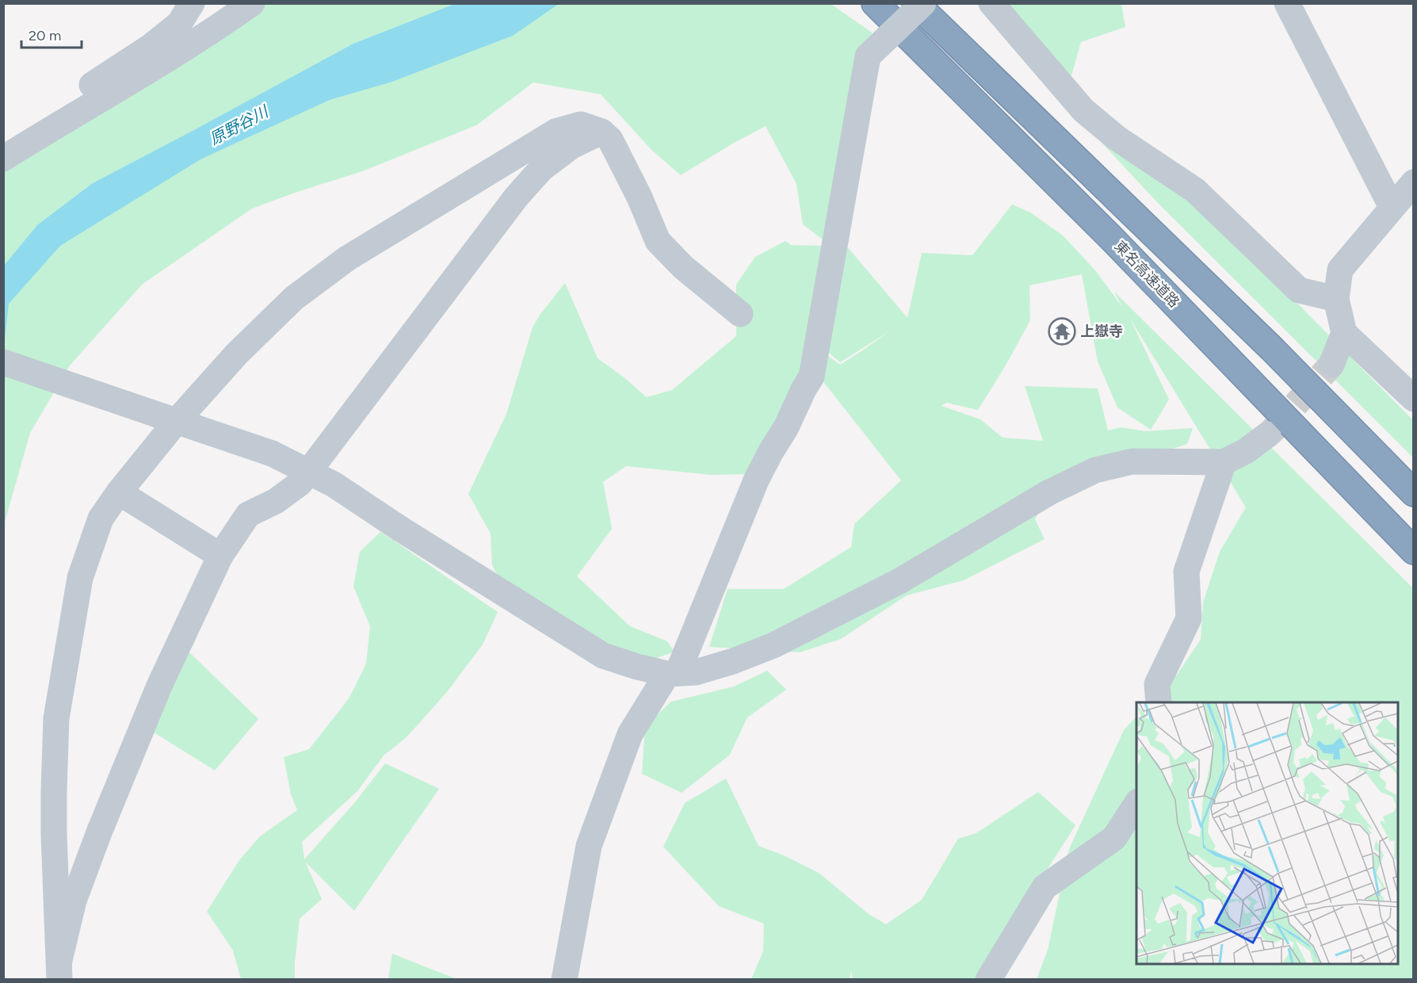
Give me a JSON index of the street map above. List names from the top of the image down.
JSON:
{
  "streets": {
    "highway": ["東名高速道路"]
  },
  "water": ["原野谷川"],
  "places": {
    "temple": ["上嶽寺"]
  },
  "scale_bar": "20 m"
}
